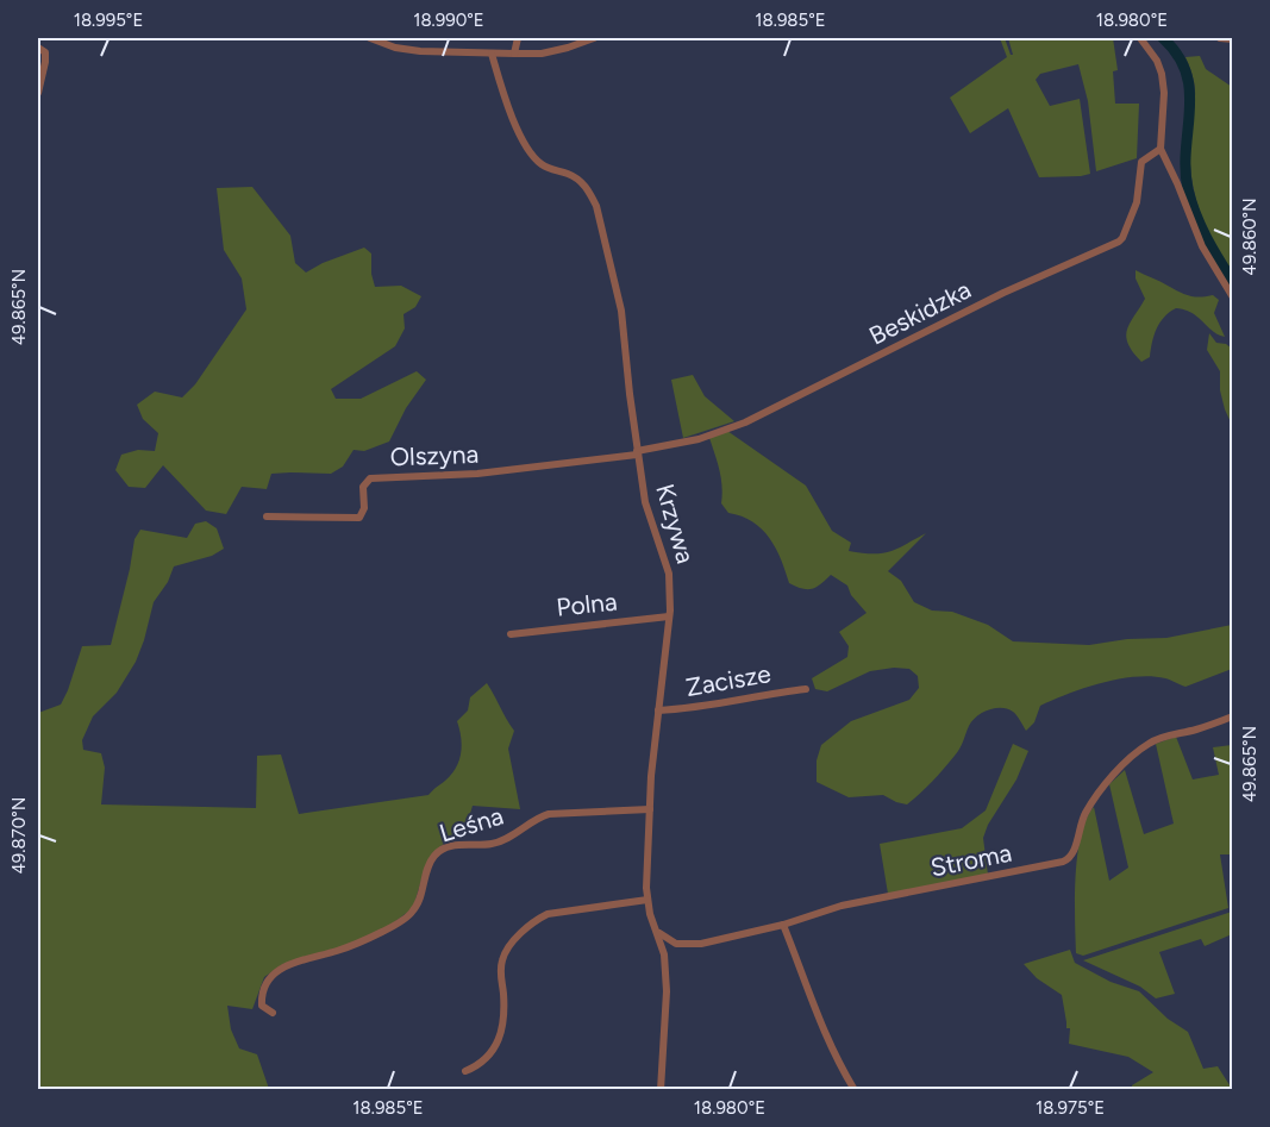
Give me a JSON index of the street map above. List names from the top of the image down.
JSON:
{
  "streets": {
    "street": [
      "Beskidzka",
      "Olszyna",
      "Krzywa",
      "Polna",
      "Zacisze",
      "Leśna",
      "Stroma"
    ]
  },
  "crossings": [
    ["Beskidzka", "Olszyna"],
    ["Beskidzka", "Krzywa"],
    ["Olszyna", "Krzywa"],
    ["Krzywa", "Polna"],
    ["Krzywa", "Zacisze"],
    ["Krzywa", "Leśna"],
    ["Krzywa", "Stroma"]
  ],
  "coordinates": [
    "18.995°E",
    "18.990°E",
    "18.985°E",
    "18.980°E",
    "49.860°N",
    "49.865°N",
    "49.870°N",
    "18.975°E"
  ]
}
